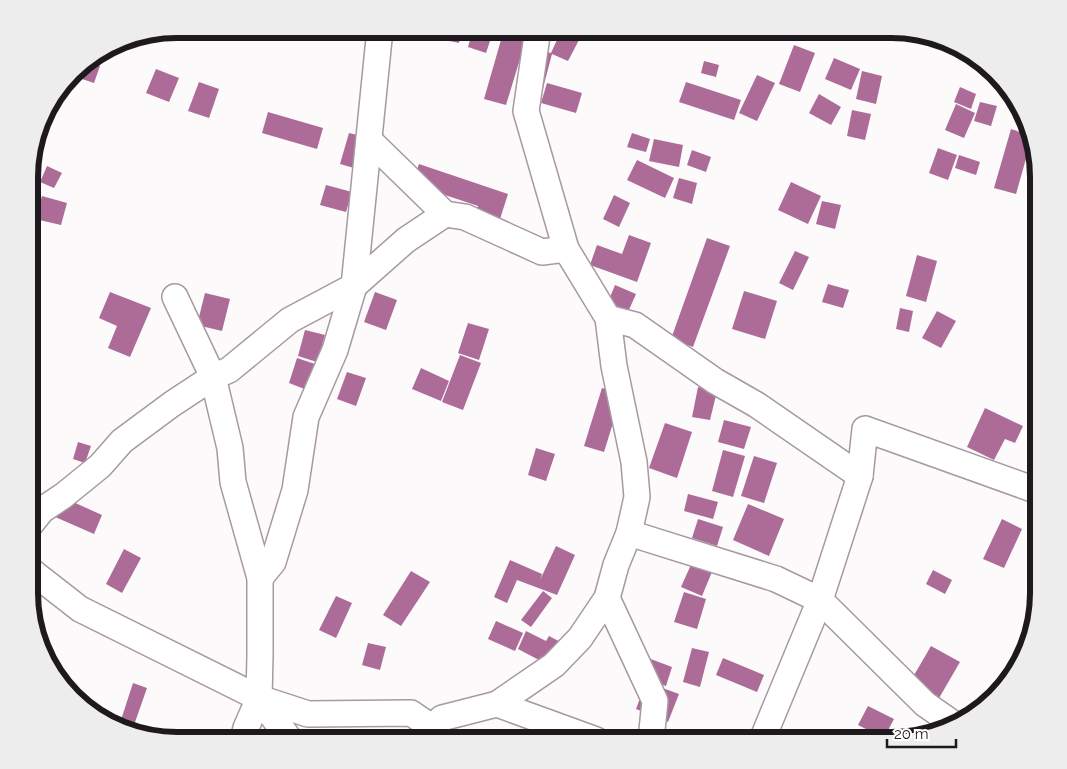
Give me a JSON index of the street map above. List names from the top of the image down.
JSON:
{
  "scale_bar": "20 m"
}
